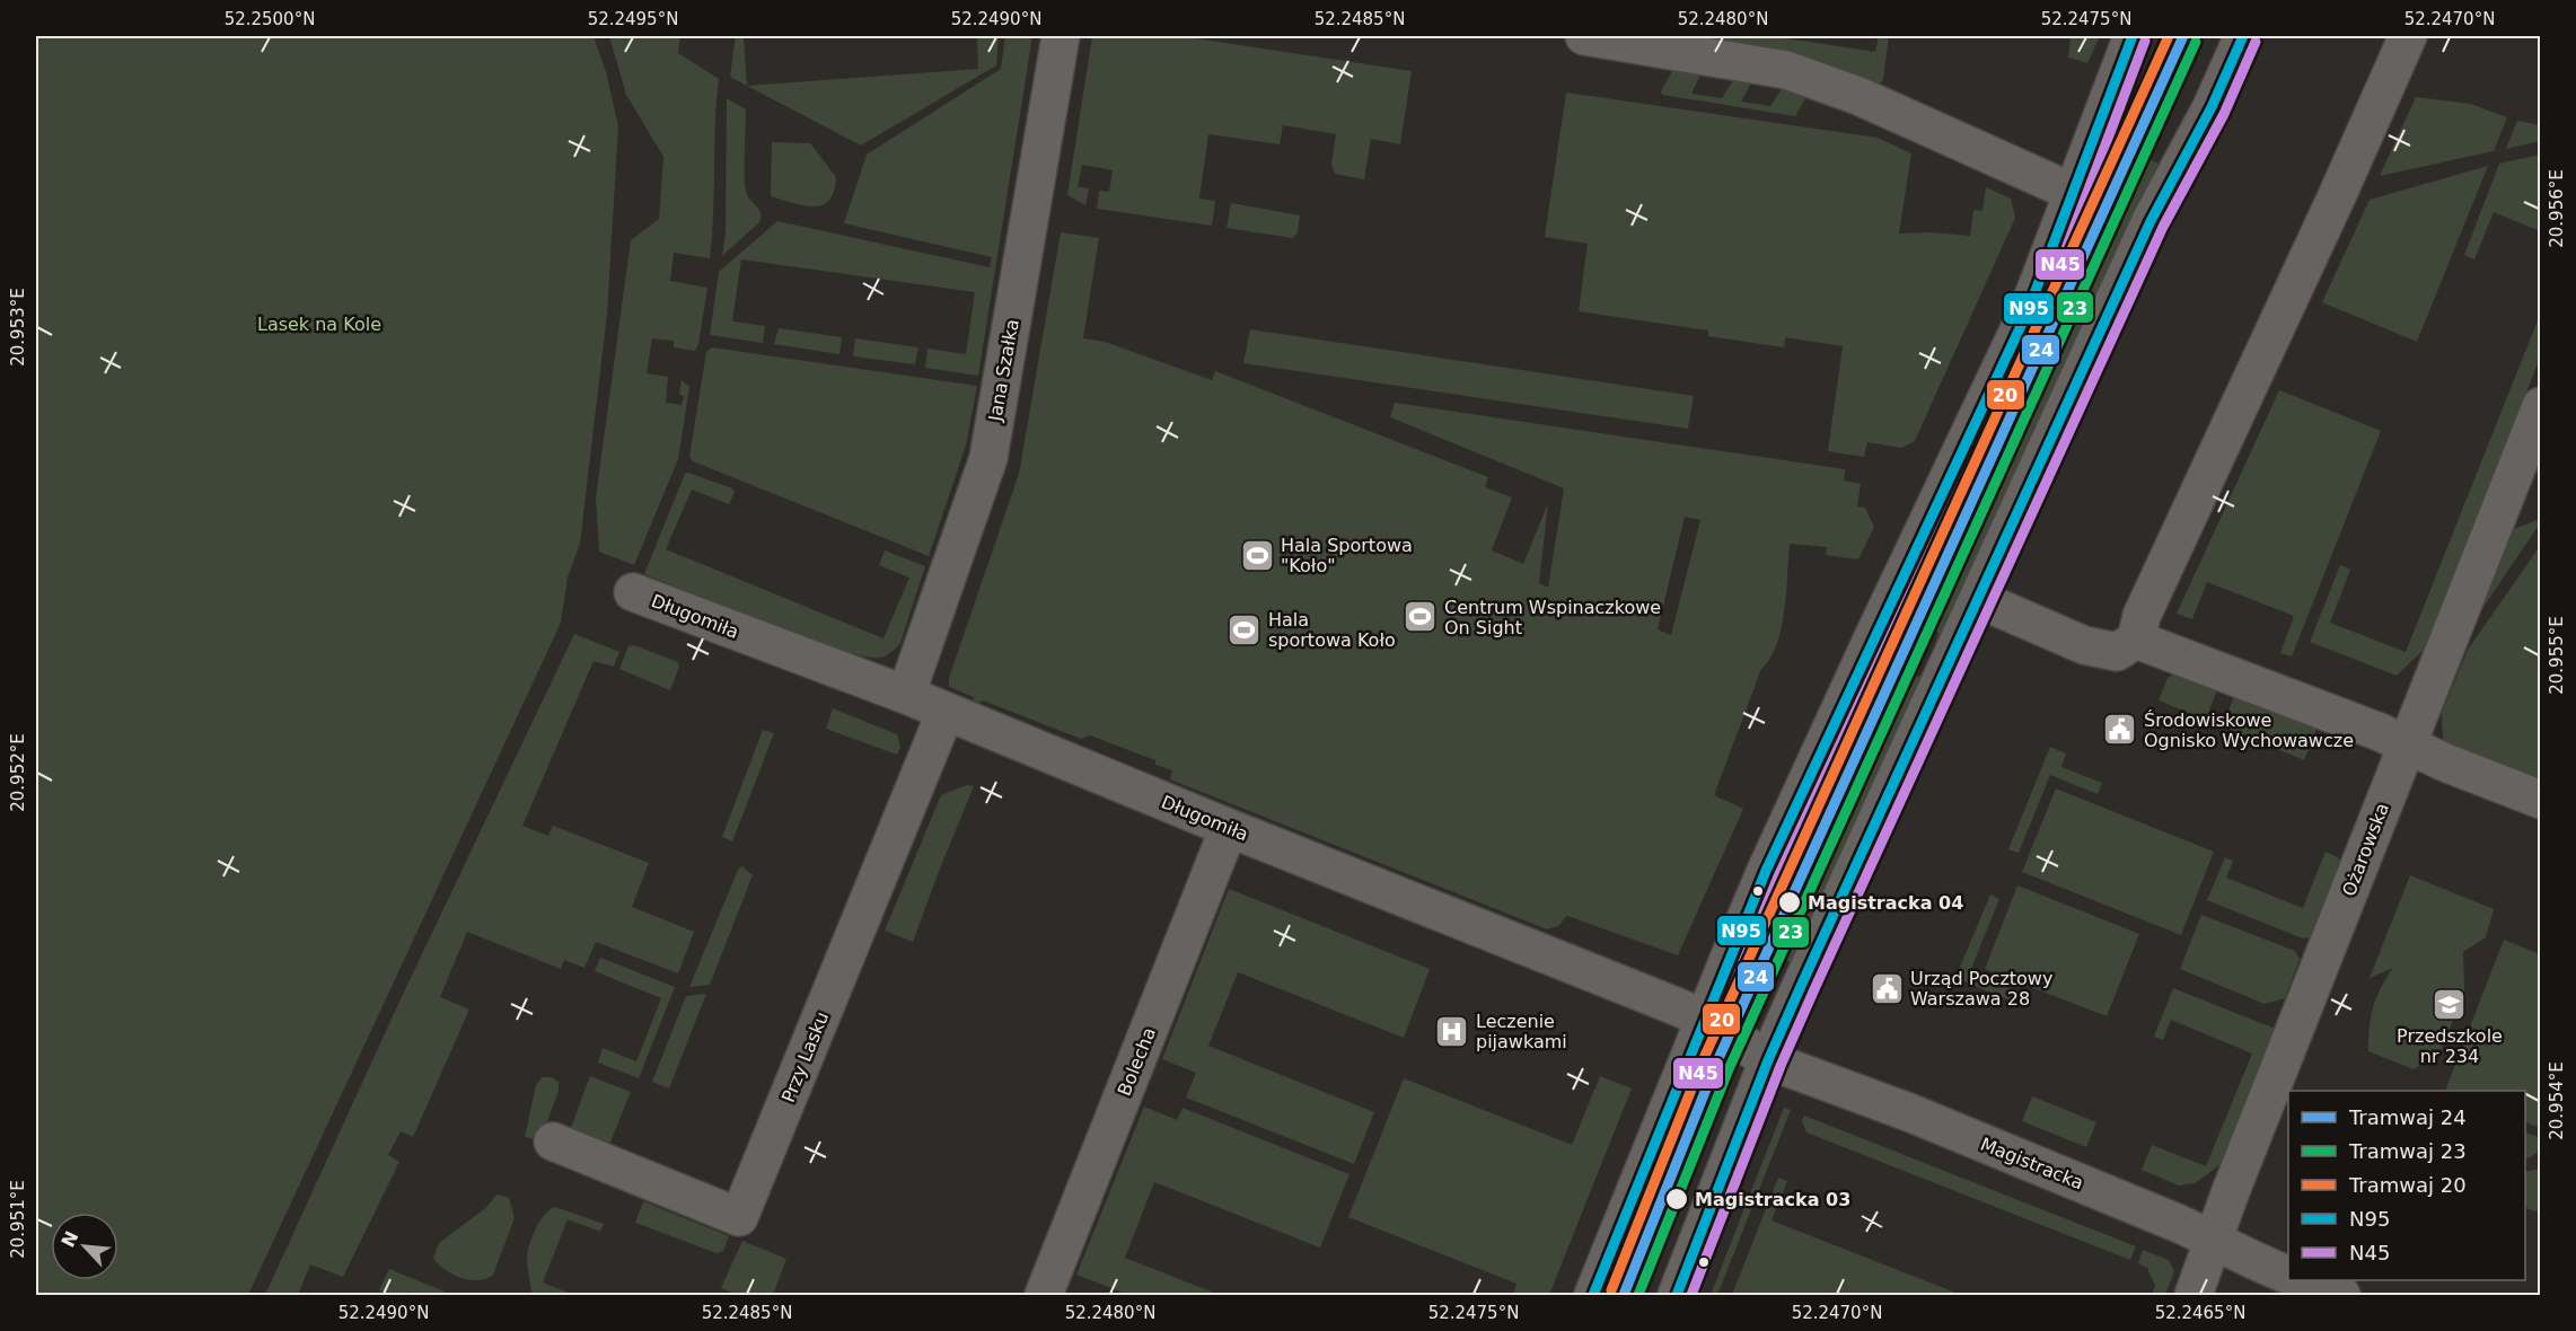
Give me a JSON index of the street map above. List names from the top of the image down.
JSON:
{
  "streets": {
    "street": [
      "Jana Szałka",
      "Długomiła",
      "Ożarowska",
      "Przy Lasku",
      "Bolecha",
      "Magistracka"
    ]
  },
  "crossings": [
    ["Jana Szałka", "Długomiła"],
    ["Długomiła", "Przy Lasku"],
    ["Długomiła", "Bolecha"],
    ["Długomiła", "Magistracka"],
    ["Ożarowska", "Magistracka"]
  ],
  "parks": ["Lasek na Kole"],
  "places": {
    "sports": ["Hala Sportowa \"Koło\"", "Centrum Wspinaczkowe On Sight", "Hala sportowa Koło"],
    "public building": ["Środowiskowe Ognisko Wychowawcze", "Urząd Pocztowy Warszawa 28"],
    "other": ["Magistracka 04", "Magistracka 03"],
    "school or university": ["Przedszkole nr 234"],
    "hospital": ["Leczenie pijawkami"]
  },
  "lines": [
    "tram line 24",
    "tram line 20",
    "transit line N95",
    "transit line N45",
    "tram line 23"
  ],
  "legend": [
    "Tramwaj 24",
    "Tramwaj 23",
    "Tramwaj 20",
    "N95",
    "N45"
  ],
  "north": "top left",
  "coordinates": [
    "52.2500°N",
    "52.2495°N",
    "52.2490°N",
    "52.2485°N",
    "52.2480°N",
    "52.2475°N",
    "52.2470°N",
    "20.956°E",
    "20.953°E",
    "20.955°E",
    "20.952°E",
    "20.954°E",
    "20.951°E",
    "52.2465°N"
  ]
}
